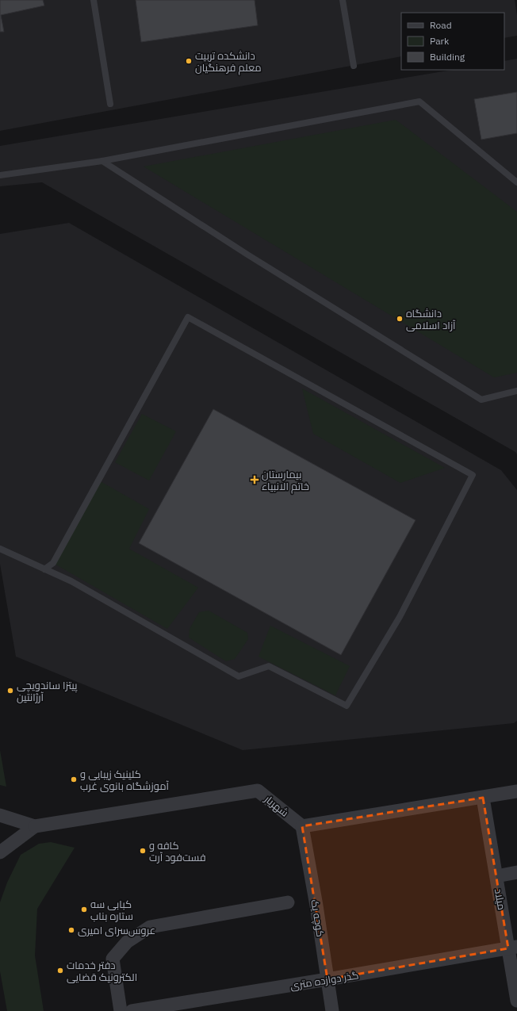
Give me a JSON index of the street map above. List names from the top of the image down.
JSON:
{
  "streets": {
    "street": [
      "شهریار",
      "میلاد",
      "کوچه یک",
      "گذر دوازده متری"
    ]
  },
  "crossings": [
    ["شهریار", "کوچه یک"],
    ["میلاد", "گذر دوازده متری"],
    ["کوچه یک", "گذر دوازده متری"]
  ],
  "places": {
    "other": [
      "دانشکده تربیت معلم فرهنگیان",
      "دانشگاه آزاد اسلامی",
      "پیتزا ساندویچی آرژانتین",
      "کلینیک زیبایی و آموزشگاه بانوی غرب",
      "کافه و فست‌فود آرت",
      "کبابی سه ستاره بناب",
      "عروس‌سرای امیری",
      "دفتر خدمات الکترونیک قضایی"
    ],
    "health": ["بیمارستان خاتم الانبیاء"]
  },
  "legend": ["Road", "Park", "Building"]
}
